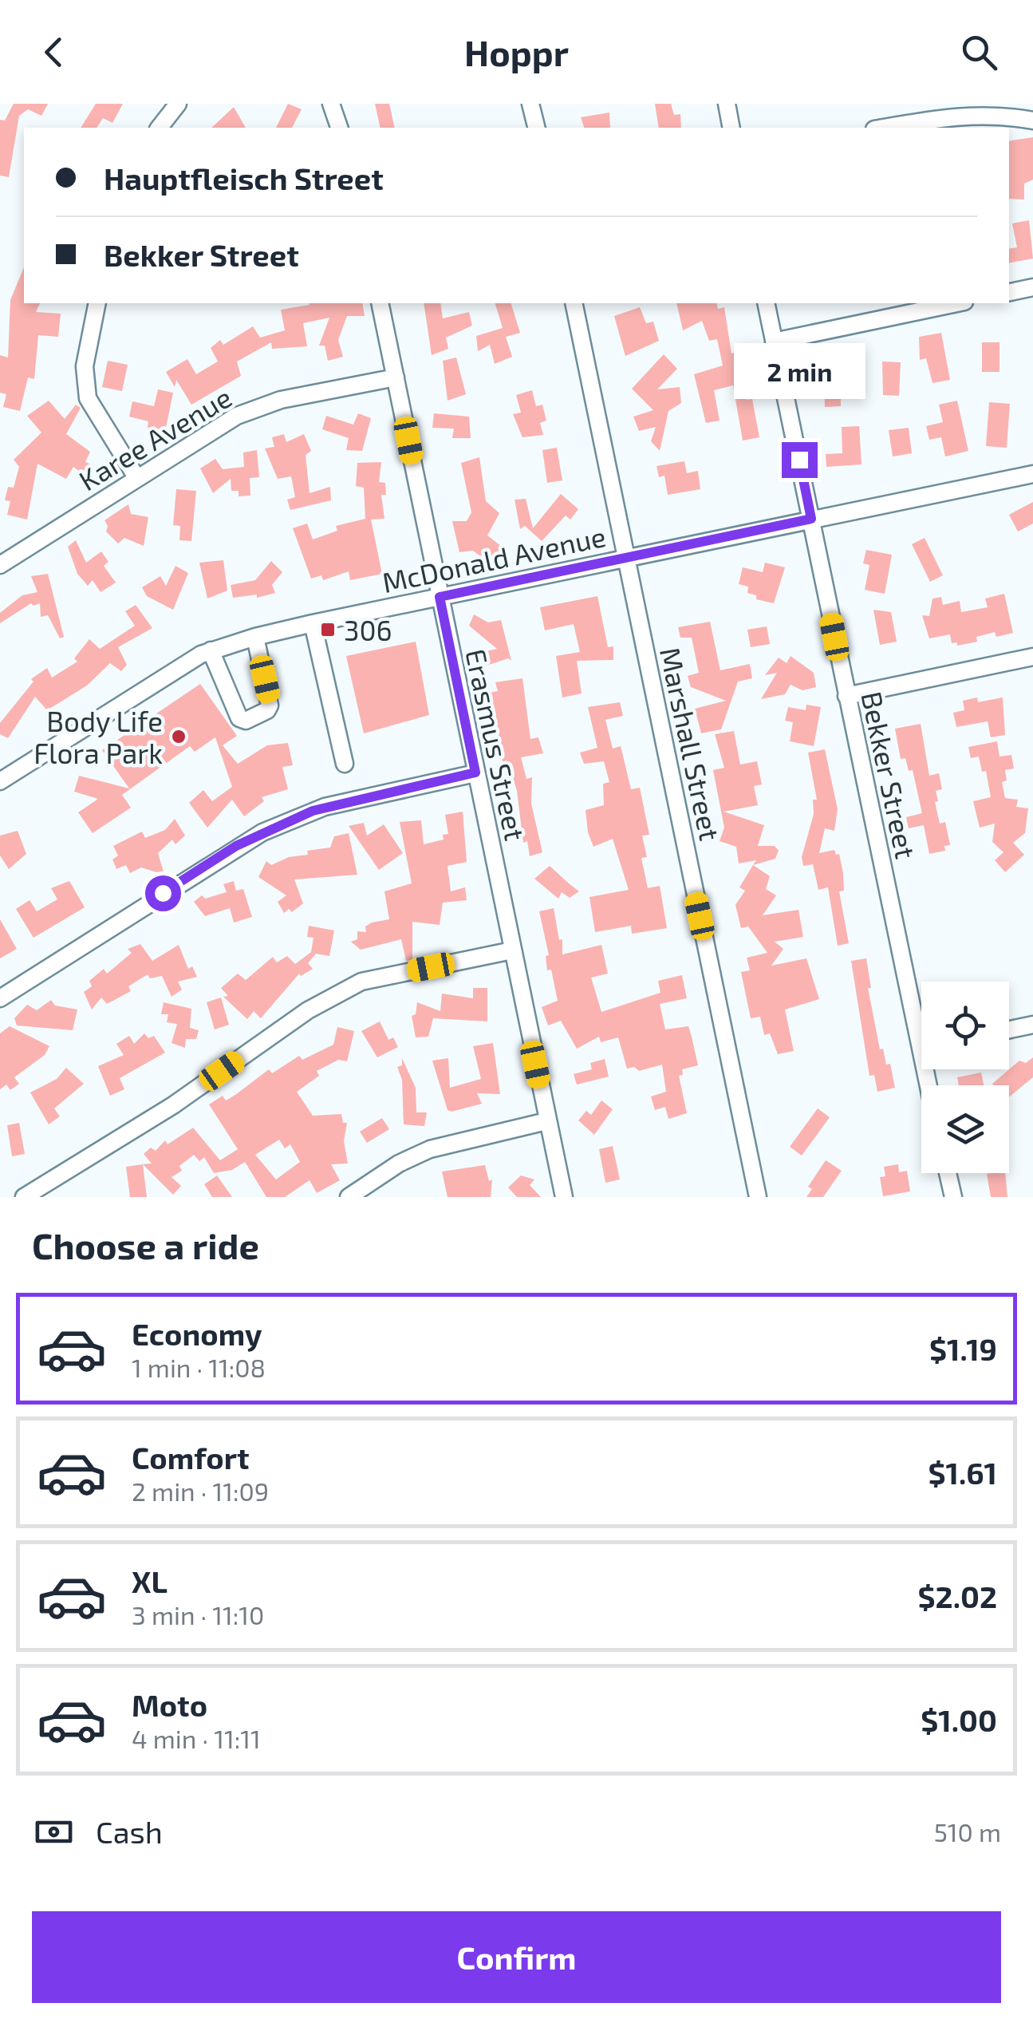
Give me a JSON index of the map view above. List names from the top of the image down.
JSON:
{
  "streets": {
    "street": [
      "Karee Avenue",
      "McDonald Avenue",
      "Marshall Street",
      "Erasmus Street",
      "Bekker Street"
    ]
  },
  "crossings": [
    ["Karee Avenue", "Erasmus Street"],
    ["McDonald Avenue", "Marshall Street"],
    ["McDonald Avenue", "Erasmus Street"],
    ["McDonald Avenue", "Bekker Street"]
  ],
  "places": {
    "transit": ["306"],
    "other": ["Body Life Flora Park"]
  },
  "page": {
    "header": "Hoppr",
    "banner": ["Hauptfleisch Street", "Bekker Street"],
    "bubble": "2 min",
    "heading": "Choose a ride",
    "list": [
      {
        "name": "Economy",
        "note": "1 min · 11:08",
        "value": "$1.19"
      },
      {
        "name": "Comfort",
        "note": "2 min · 11:09",
        "value": "$1.61"
      },
      {
        "name": "XL",
        "note": "3 min · 11:10",
        "value": "$2.02"
      },
      {
        "name": "Moto",
        "note": "4 min · 11:11",
        "value": "$1.00"
      }
    ],
    "pay": ["Cash", "510 m"],
    "buttons": "Confirm"
  }
}
